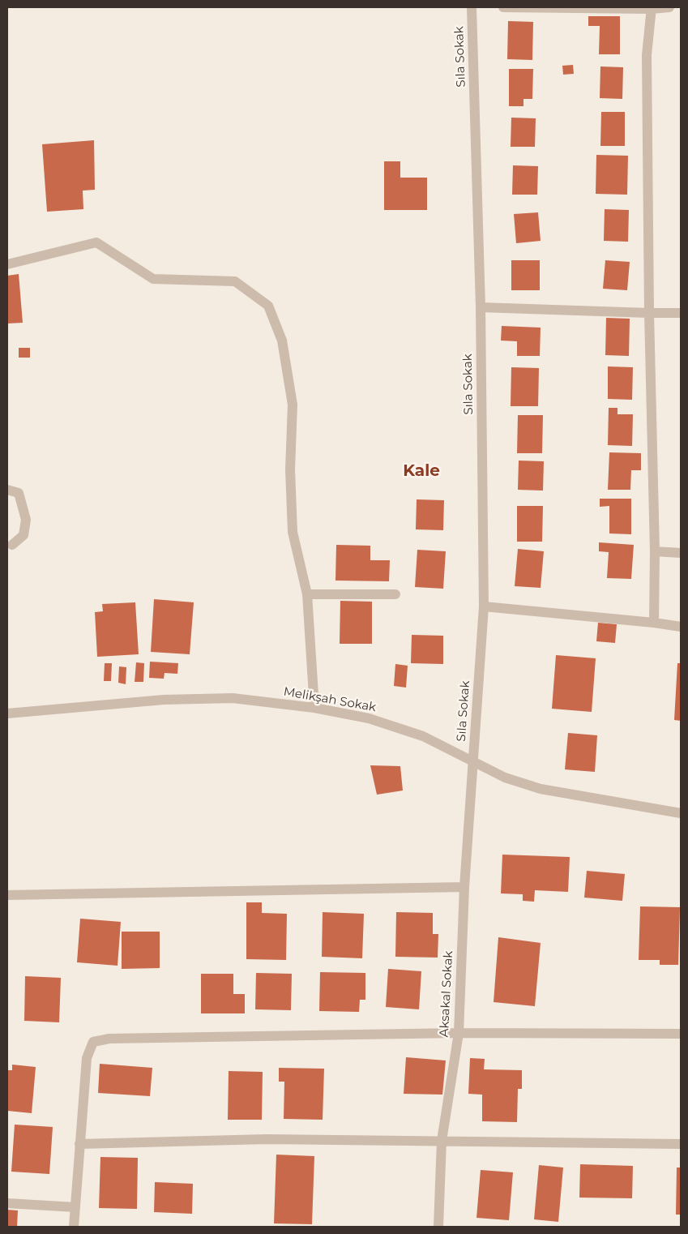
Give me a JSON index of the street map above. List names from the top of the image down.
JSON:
{
  "streets": {
    "street": ["Sıla Sokak", "Melikşah Sokak", "Aksakal Sokak"]
  },
  "crossings": [
    ["Sıla Sokak", "Melikşah Sokak"],
    ["Sıla Sokak", "Aksakal Sokak"],
    ["Melikşah Sokak", "Aksakal Sokak"]
  ],
  "districts": ["Kale"]
}
